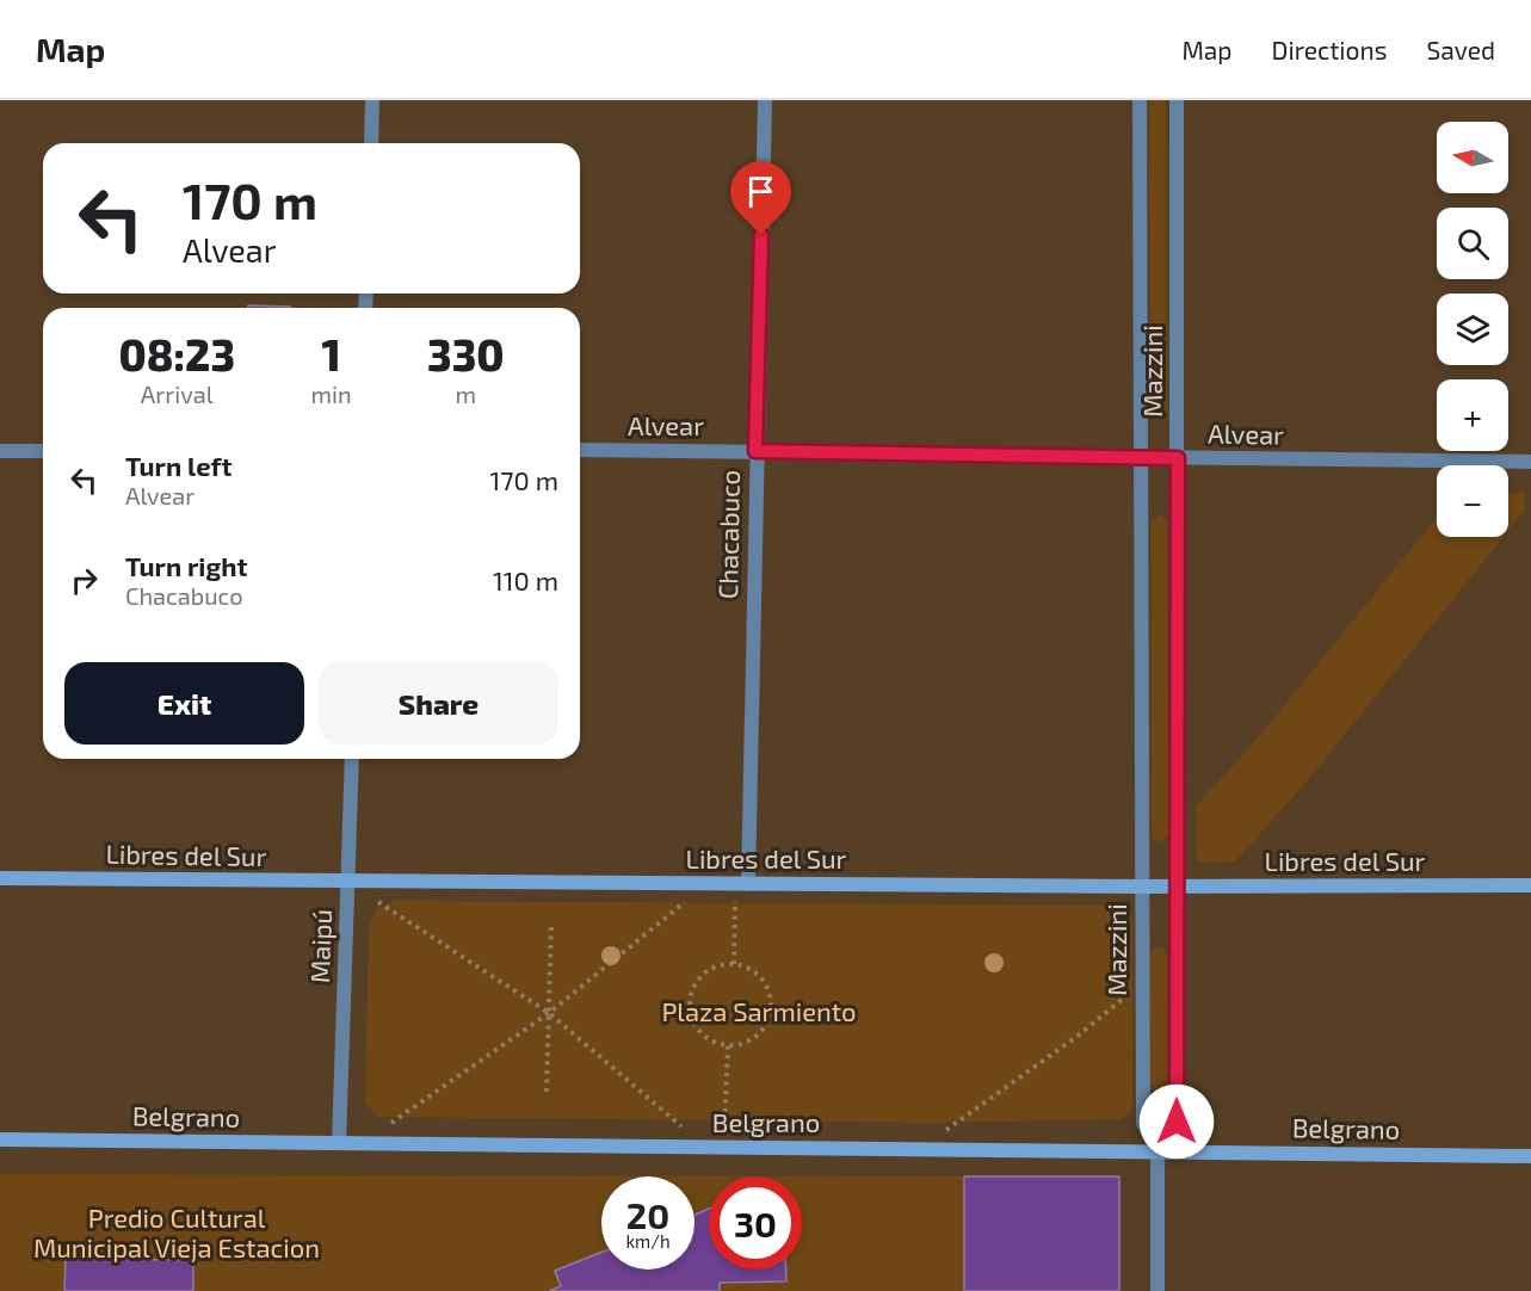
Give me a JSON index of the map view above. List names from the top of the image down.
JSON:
{
  "streets": {
    "main road": ["Libres del Sur", "Belgrano"],
    "street": [
      "Mazzini",
      "Alvear",
      "Chacabuco",
      "Maipú"
    ]
  },
  "crossings": [
    ["Mazzini", "Alvear"],
    ["Mazzini", "Libres del Sur"],
    ["Mazzini", "Belgrano"],
    ["Alvear", "Chacabuco"],
    ["Chacabuco", "Libres del Sur"],
    ["Libres del Sur", "Maipú"],
    ["Maipú", "Belgrano"]
  ],
  "parks": ["Plaza Sarmiento", "Predio Cultural Municipal Vieja Estacion"],
  "north": "left",
  "page": {
    "header": "Map",
    "nav": ["Map", "Directions", "Saved"],
    "map_buttons": ["+", "−"],
    "turn": ["170 m", "Alvear"],
    "eta": [
      "08:23",
      "Arrival",
      "1",
      "min",
      "330",
      "m"
    ],
    "list": [
      {
        "name": "Turn left",
        "note": "Alvear",
        "value": "170 m"
      },
      {
        "name": "Turn right",
        "note": "Chacabuco",
        "value": "110 m"
      }
    ],
    "buttons": ["Exit", "Share"],
    "speed": "20 km/h",
    "limit": "30"
  }
}
